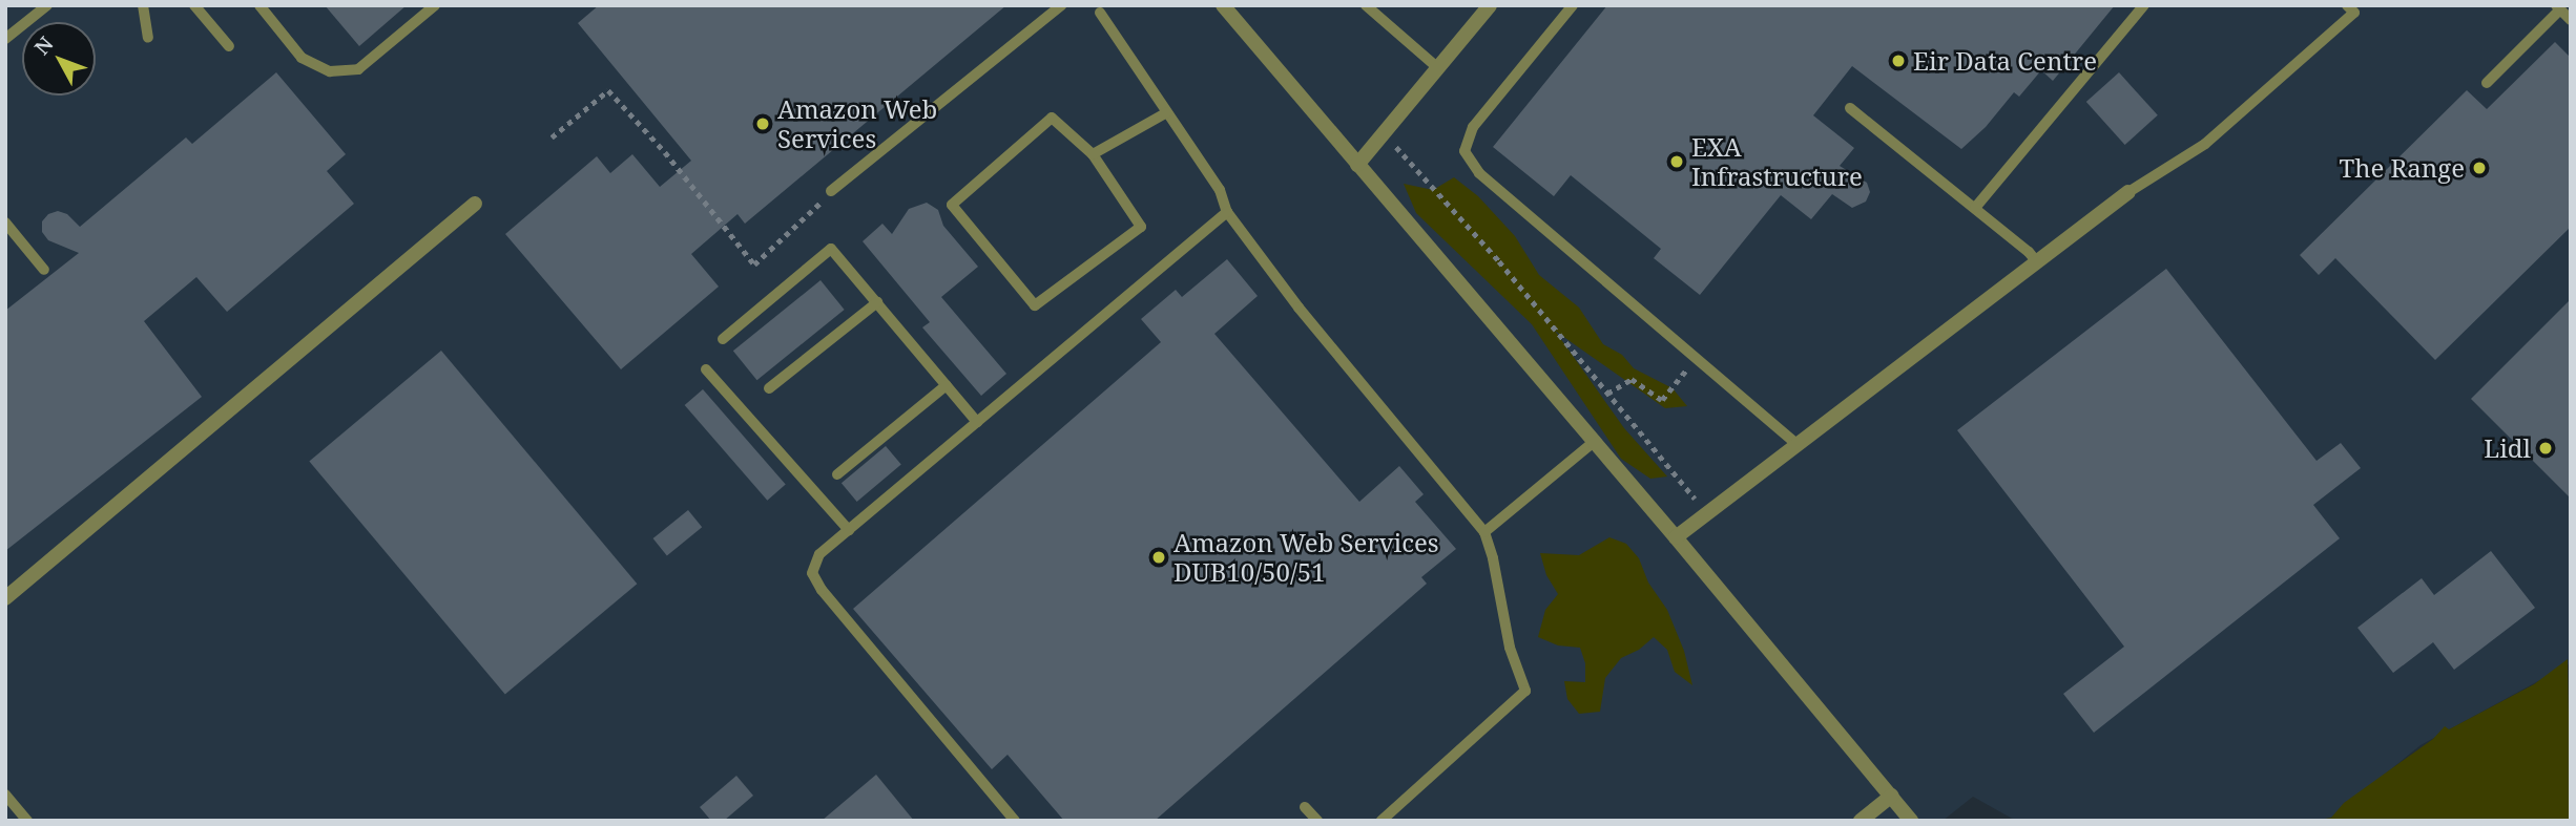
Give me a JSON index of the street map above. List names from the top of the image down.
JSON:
{
  "places": [
    "Eir Data Centre",
    "Amazon Web Services",
    "EXA Infrastructure",
    "The Range",
    "Lidl",
    "Amazon Web Services DUB10/50/51"
  ],
  "north": "top left"
}
